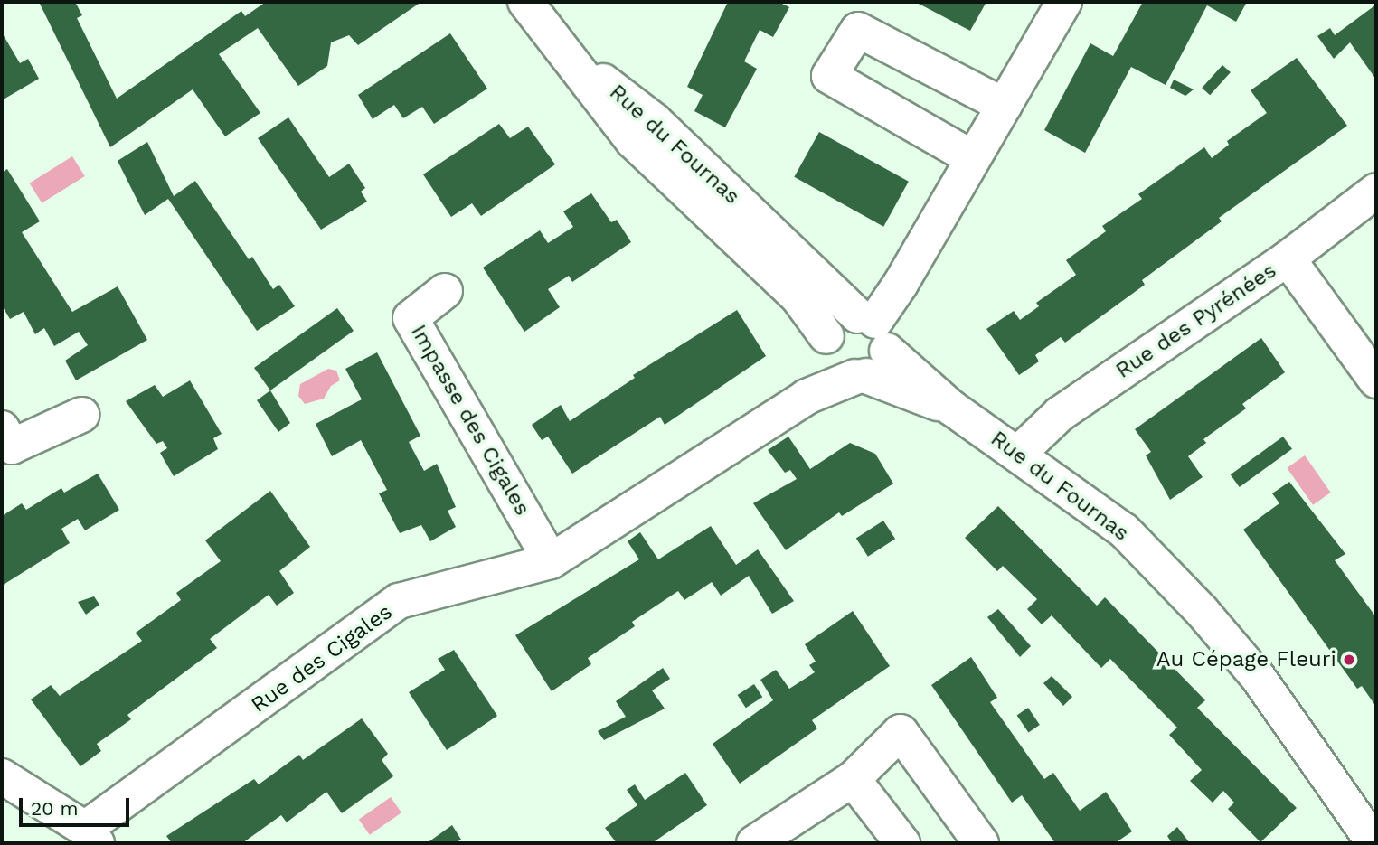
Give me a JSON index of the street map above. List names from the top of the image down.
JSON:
{
  "streets": {
    "street": [
      "Rue du Fournas",
      "Rue des Pyrénées",
      "Impasse des Cigales",
      "Rue des Cigales"
    ]
  },
  "crossings": [
    ["Rue du Fournas", "Rue des Pyrénées"],
    ["Rue du Fournas", "Rue des Cigales"],
    ["Impasse des Cigales", "Rue des Cigales"]
  ],
  "places": ["Au Cépage Fleuri"],
  "scale_bar": "20 m"
}
